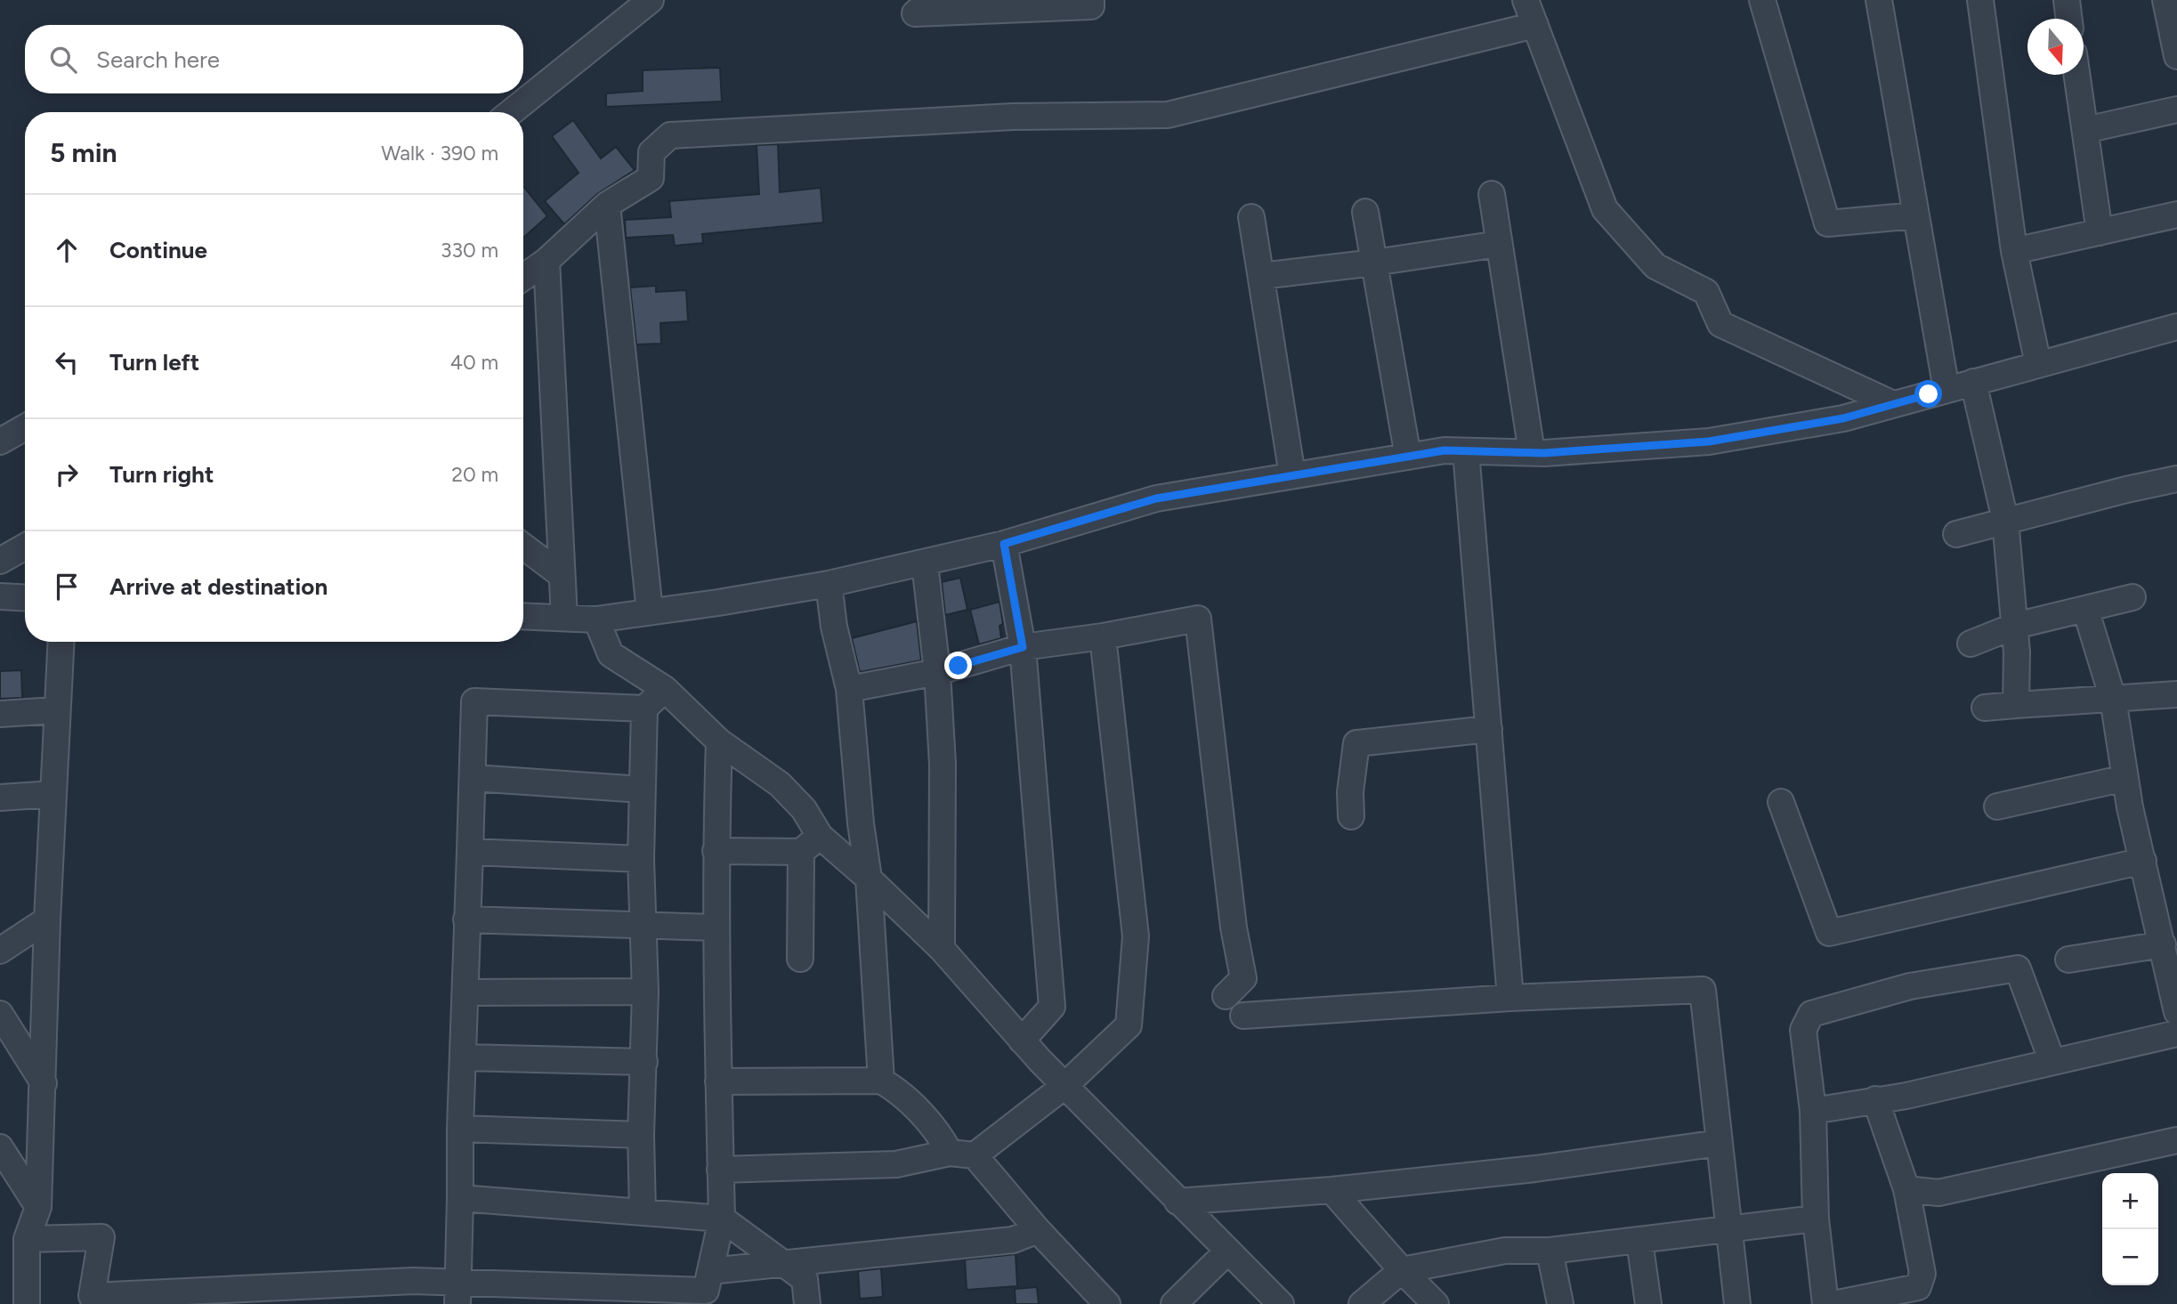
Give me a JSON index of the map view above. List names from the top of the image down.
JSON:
{
  "north": "bottom",
  "page": {
    "search": "Search here",
    "heading": ["5 min", "Walk · 390 m"],
    "list": [
      ["Continue", "330 m"],
      ["Turn left", "40 m"],
      ["Turn right", "20 m"],
      "Arrive at destination"
    ],
    "map_buttons": ["+", "−"]
  }
}
